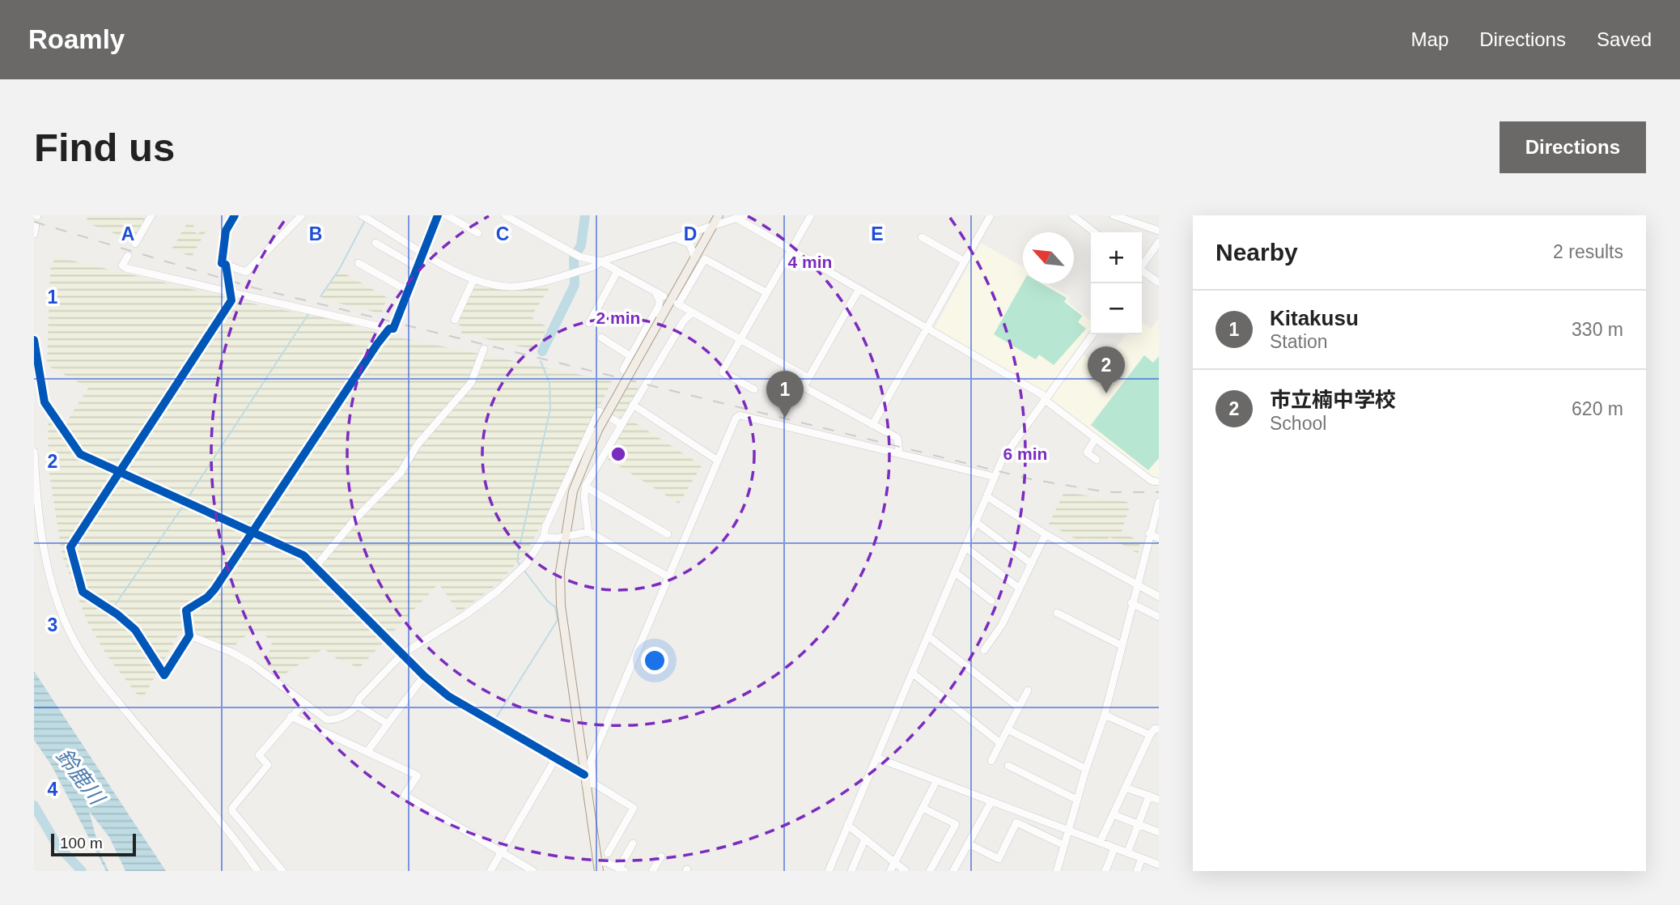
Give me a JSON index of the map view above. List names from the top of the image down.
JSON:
{
  "water": ["鈴鹿川"],
  "scale_bar": "100 m",
  "north": "top left",
  "page": {
    "header": "Roamly",
    "nav": ["Map", "Directions", "Saved"],
    "buttons": "Directions",
    "title": "Find us",
    "heading": ["Nearby", "2 results"],
    "map_buttons": ["+", "−"],
    "list": [
      {
        "mark": "1",
        "name": "Kitakusu",
        "note": "Station",
        "value": "330 m"
      },
      {
        "mark": "2",
        "name": "市立楠中学校",
        "note": "School",
        "value": "620 m"
      }
    ],
    "pins": ["2", "1"],
    "scale": "100 m"
  },
  "grid": {
    "columns": [
      "A",
      "B",
      "C",
      "D",
      "E"
    ],
    "rows": [
      "1",
      "2",
      "3",
      "4"
    ]
  },
  "rings": ["4 min", "2 min", "6 min"]
}
